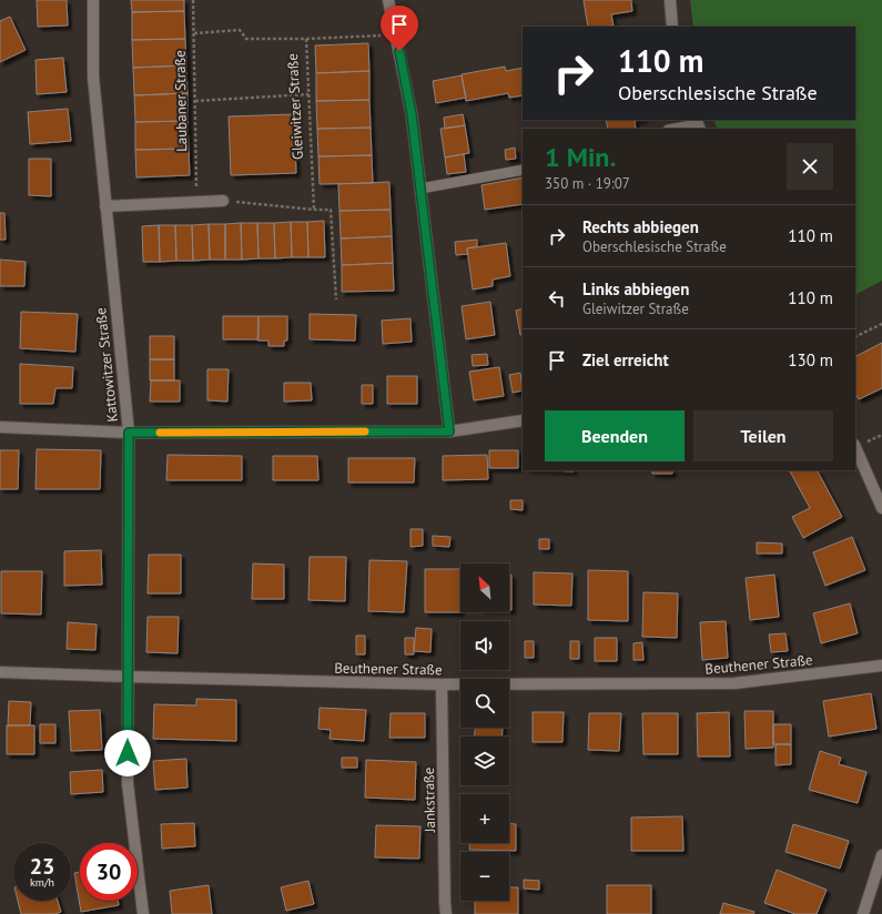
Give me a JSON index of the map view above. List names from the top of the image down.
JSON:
{
  "streets": {
    "street": ["Kattowitzer Straße", "Beuthener Straße", "Jankstraße"],
    "path": ["Laubaner Straße", "Gleiwitzer Straße"]
  },
  "crossings": [
    ["Kattowitzer Straße", "Beuthener Straße"],
    ["Beuthener Straße", "Jankstraße"]
  ],
  "north": "top left",
  "page": {
    "turn": ["110 m", "Oberschlesische Straße"],
    "heading": ["1 Min.", "350 m · 19:07"],
    "list": [
      {
        "name": "Rechts abbiegen",
        "note": "Oberschlesische Straße",
        "value": "110 m"
      },
      {
        "name": "Links abbiegen",
        "note": "Gleiwitzer Straße",
        "value": "110 m"
      },
      {
        "name": "Ziel erreicht",
        "value": "130 m"
      }
    ],
    "buttons": ["Beenden", "Teilen"],
    "map_buttons": ["+", "−"],
    "speed": "23 km/h",
    "limit": "30"
  }
}
